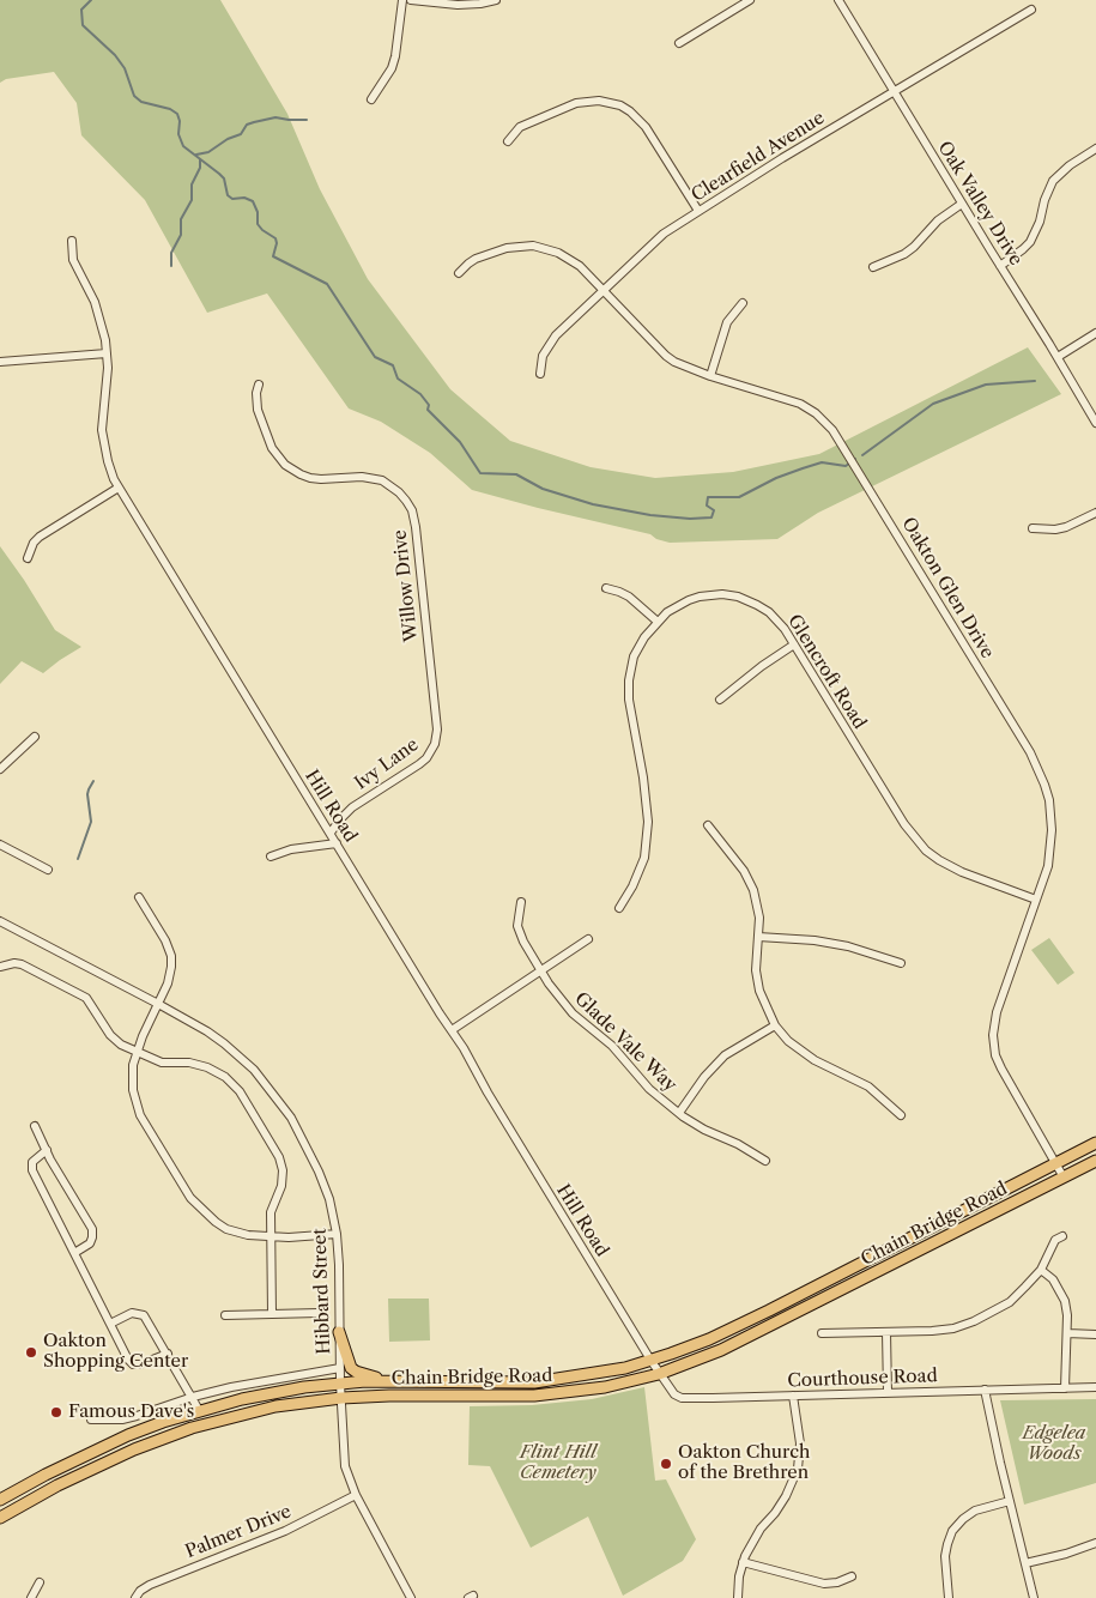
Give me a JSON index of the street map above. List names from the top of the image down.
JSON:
{
  "streets": {
    "main road": ["Chain Bridge Road"],
    "street": [
      "Clearfield Avenue",
      "Oak Valley Drive",
      "Willow Drive",
      "Oakton Glen Drive",
      "Glencroft Road",
      "Ivy Lane",
      "Hill Road",
      "Glade Vale Way",
      "Hibbard Street",
      "Courthouse Road",
      "Palmer Drive"
    ]
  },
  "crossings": [
    ["Clearfield Avenue", "Oak Valley Drive"],
    ["Clearfield Avenue", "Oakton Glen Drive"],
    ["Willow Drive", "Ivy Lane"],
    ["Oakton Glen Drive", "Glencroft Road"],
    ["Oakton Glen Drive", "Chain Bridge Road"],
    ["Ivy Lane", "Hill Road"],
    ["Hill Road", "Chain Bridge Road"],
    ["Hill Road", "Courthouse Road"],
    ["Chain Bridge Road", "Hibbard Street"],
    ["Chain Bridge Road", "Courthouse Road"],
    ["Hibbard Street", "Palmer Drive"]
  ],
  "parks": ["Edgelea Woods", "Flint Hill Cemetery"],
  "places": ["Oakton Shopping Center", "Famous Dave's", "Oakton Church of the Brethren"]
}
